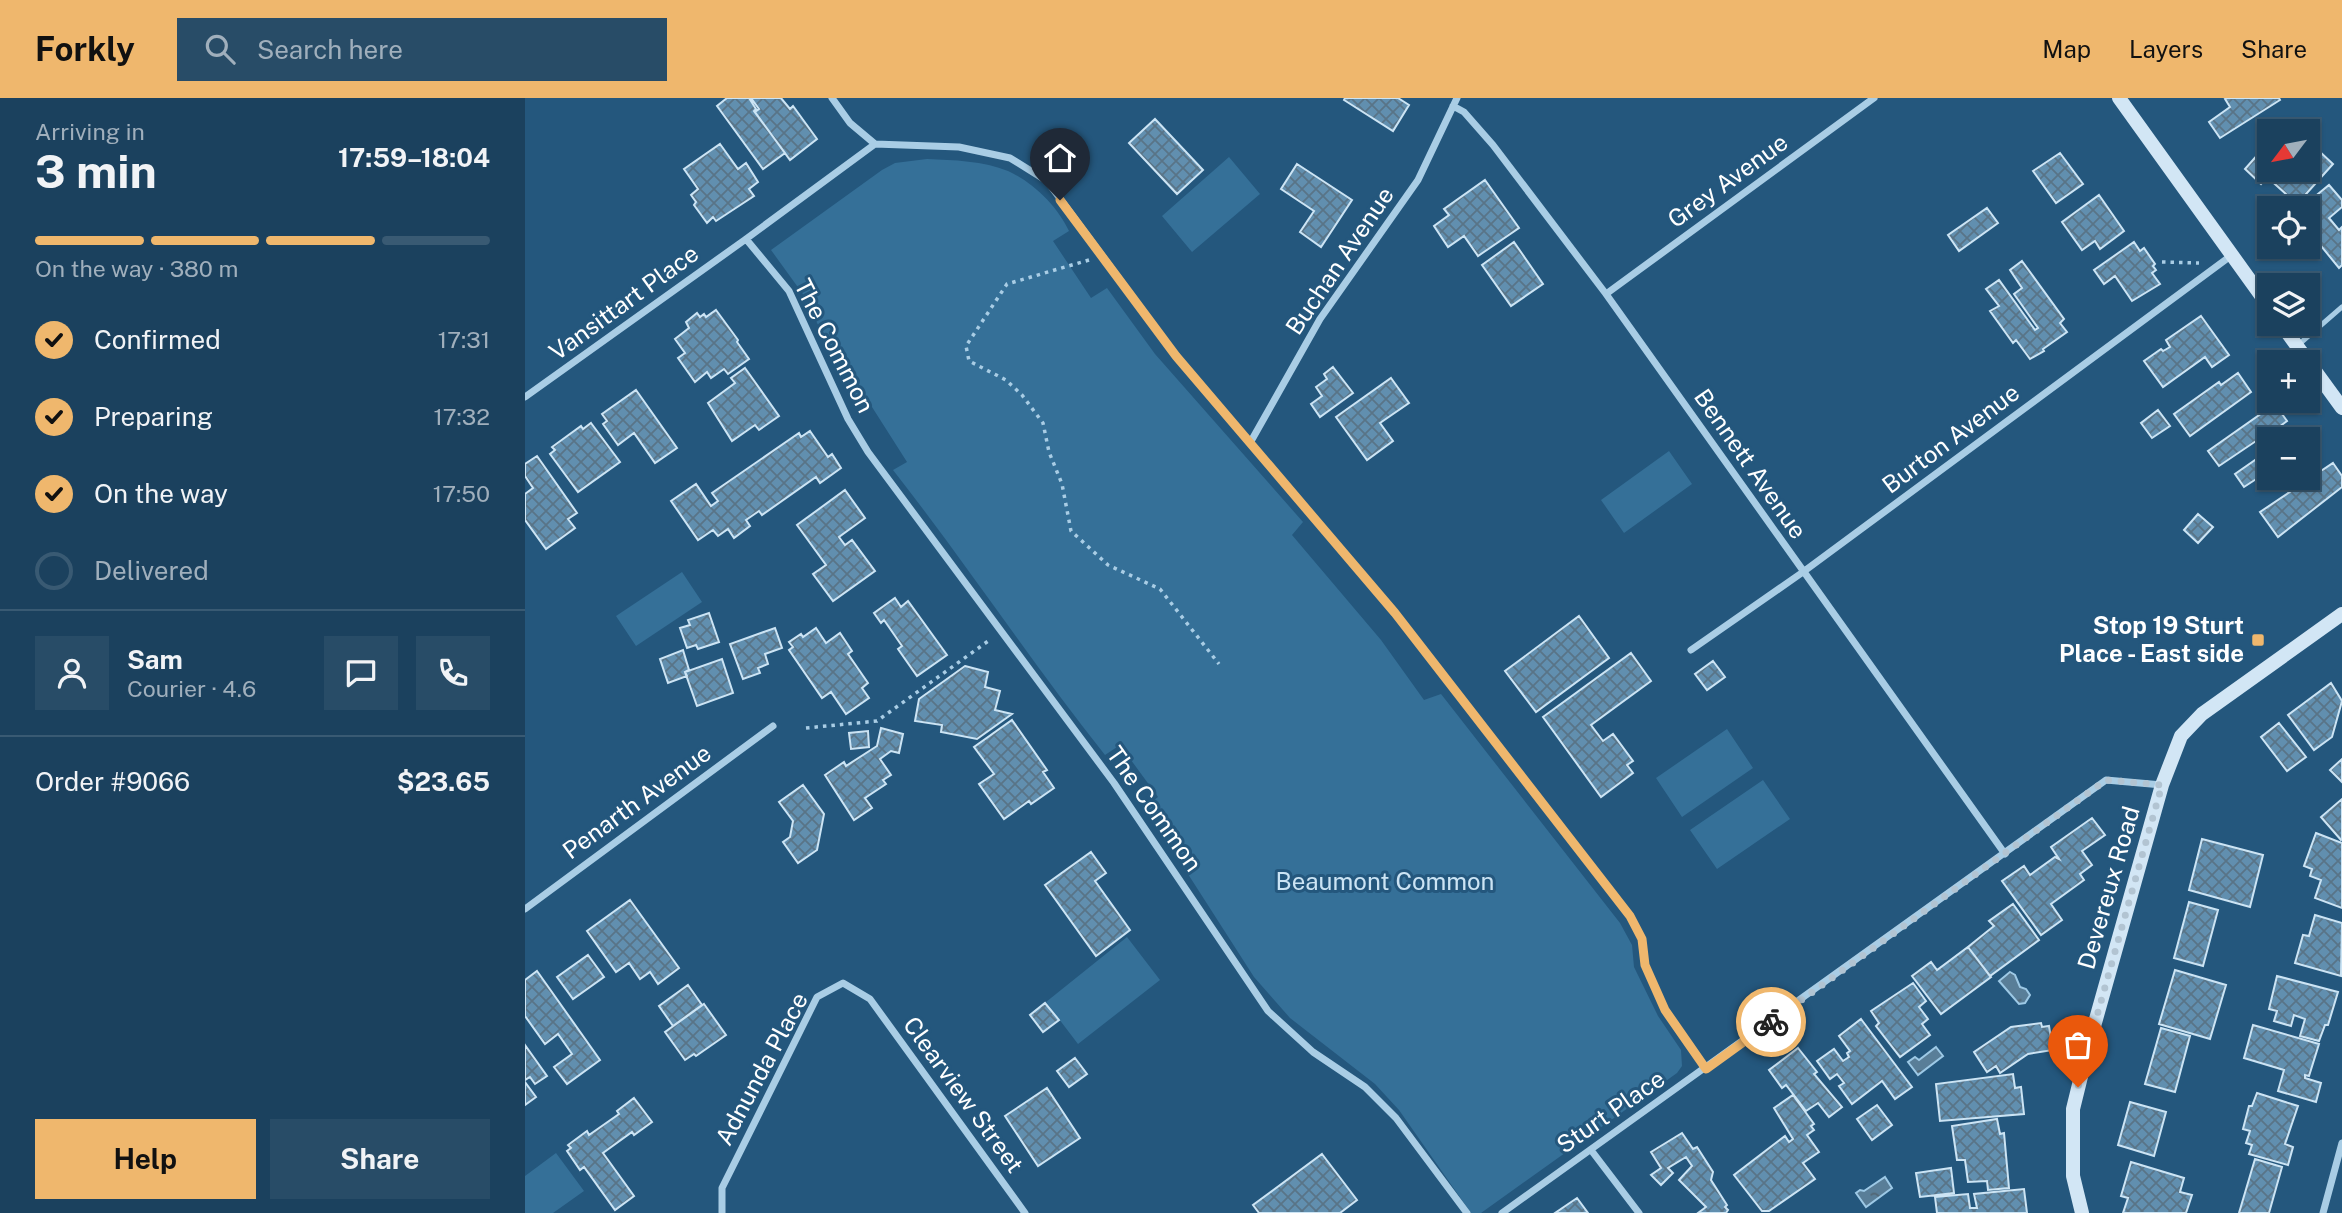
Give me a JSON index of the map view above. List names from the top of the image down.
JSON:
{
  "streets": {
    "street": [
      "Grey Avenue",
      "Buchan Avenue",
      "Vansittart Place",
      "The Common",
      "Burton Avenue",
      "Bennett Avenue",
      "Penarth Avenue",
      "Devereux Road",
      "Adnunda Place",
      "Clearview Street",
      "Sturt Place"
    ]
  },
  "crossings": [
    ["Grey Avenue", "Bennett Avenue"],
    ["Buchan Avenue", "Bennett Avenue"],
    ["Vansittart Place", "The Common"],
    ["Burton Avenue", "Bennett Avenue"],
    ["Bennett Avenue", "Sturt Place"],
    ["Devereux Road", "Sturt Place"],
    ["Adnunda Place", "Clearview Street"]
  ],
  "parks": ["Beaumont Common"],
  "places": {
    "transit": ["Stop 19 Sturt Place - East side"]
  },
  "north": "bottom left",
  "page": {
    "header": "Forkly",
    "search": "Search here",
    "nav": ["Map", "Layers", "Share"],
    "heading": ["3 min", "Arriving in", "17:59–18:04"],
    "panel": [
      "Sam",
      "Courier · 4.6",
      "Order #9066",
      "$23.65"
    ],
    "map_buttons": ["+", "−"],
    "bar": "On the way · 380 m",
    "list": [
      ["Confirmed", "17:31"],
      ["Preparing", "17:32"],
      ["On the way", "17:50"],
      "Delivered"
    ],
    "buttons": ["Help", "Share"]
  }
}
